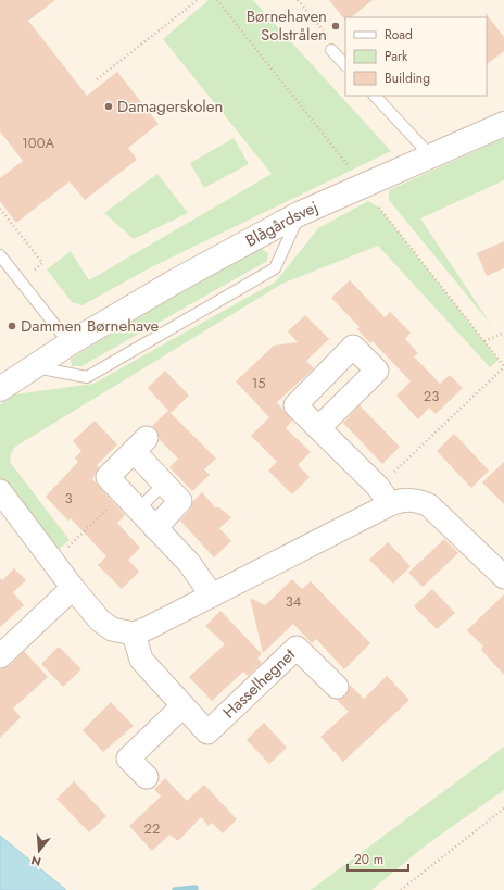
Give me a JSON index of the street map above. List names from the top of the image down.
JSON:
{
  "streets": {
    "street": ["Blågårdsvej", "Hasselhegnet"]
  },
  "places": ["Børnehaven Solstrålen", "Damagerskolen", "Dammen Børnehave"],
  "house_numbers": [
    "100A",
    "15",
    "23",
    "3",
    "34",
    "22"
  ],
  "legend": ["Road", "Park", "Building"],
  "scale_bar": "20 m",
  "north": "bottom"
}
